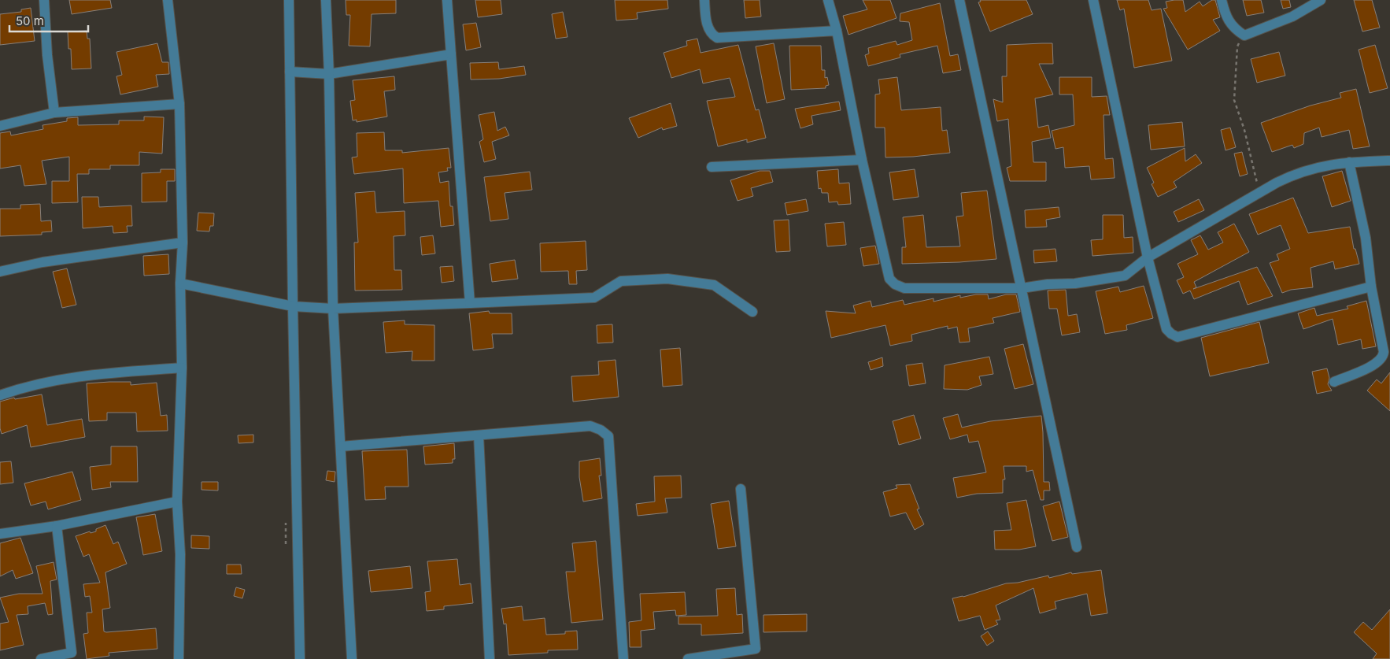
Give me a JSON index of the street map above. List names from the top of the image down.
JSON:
{
  "scale_bar": "50 m"
}
